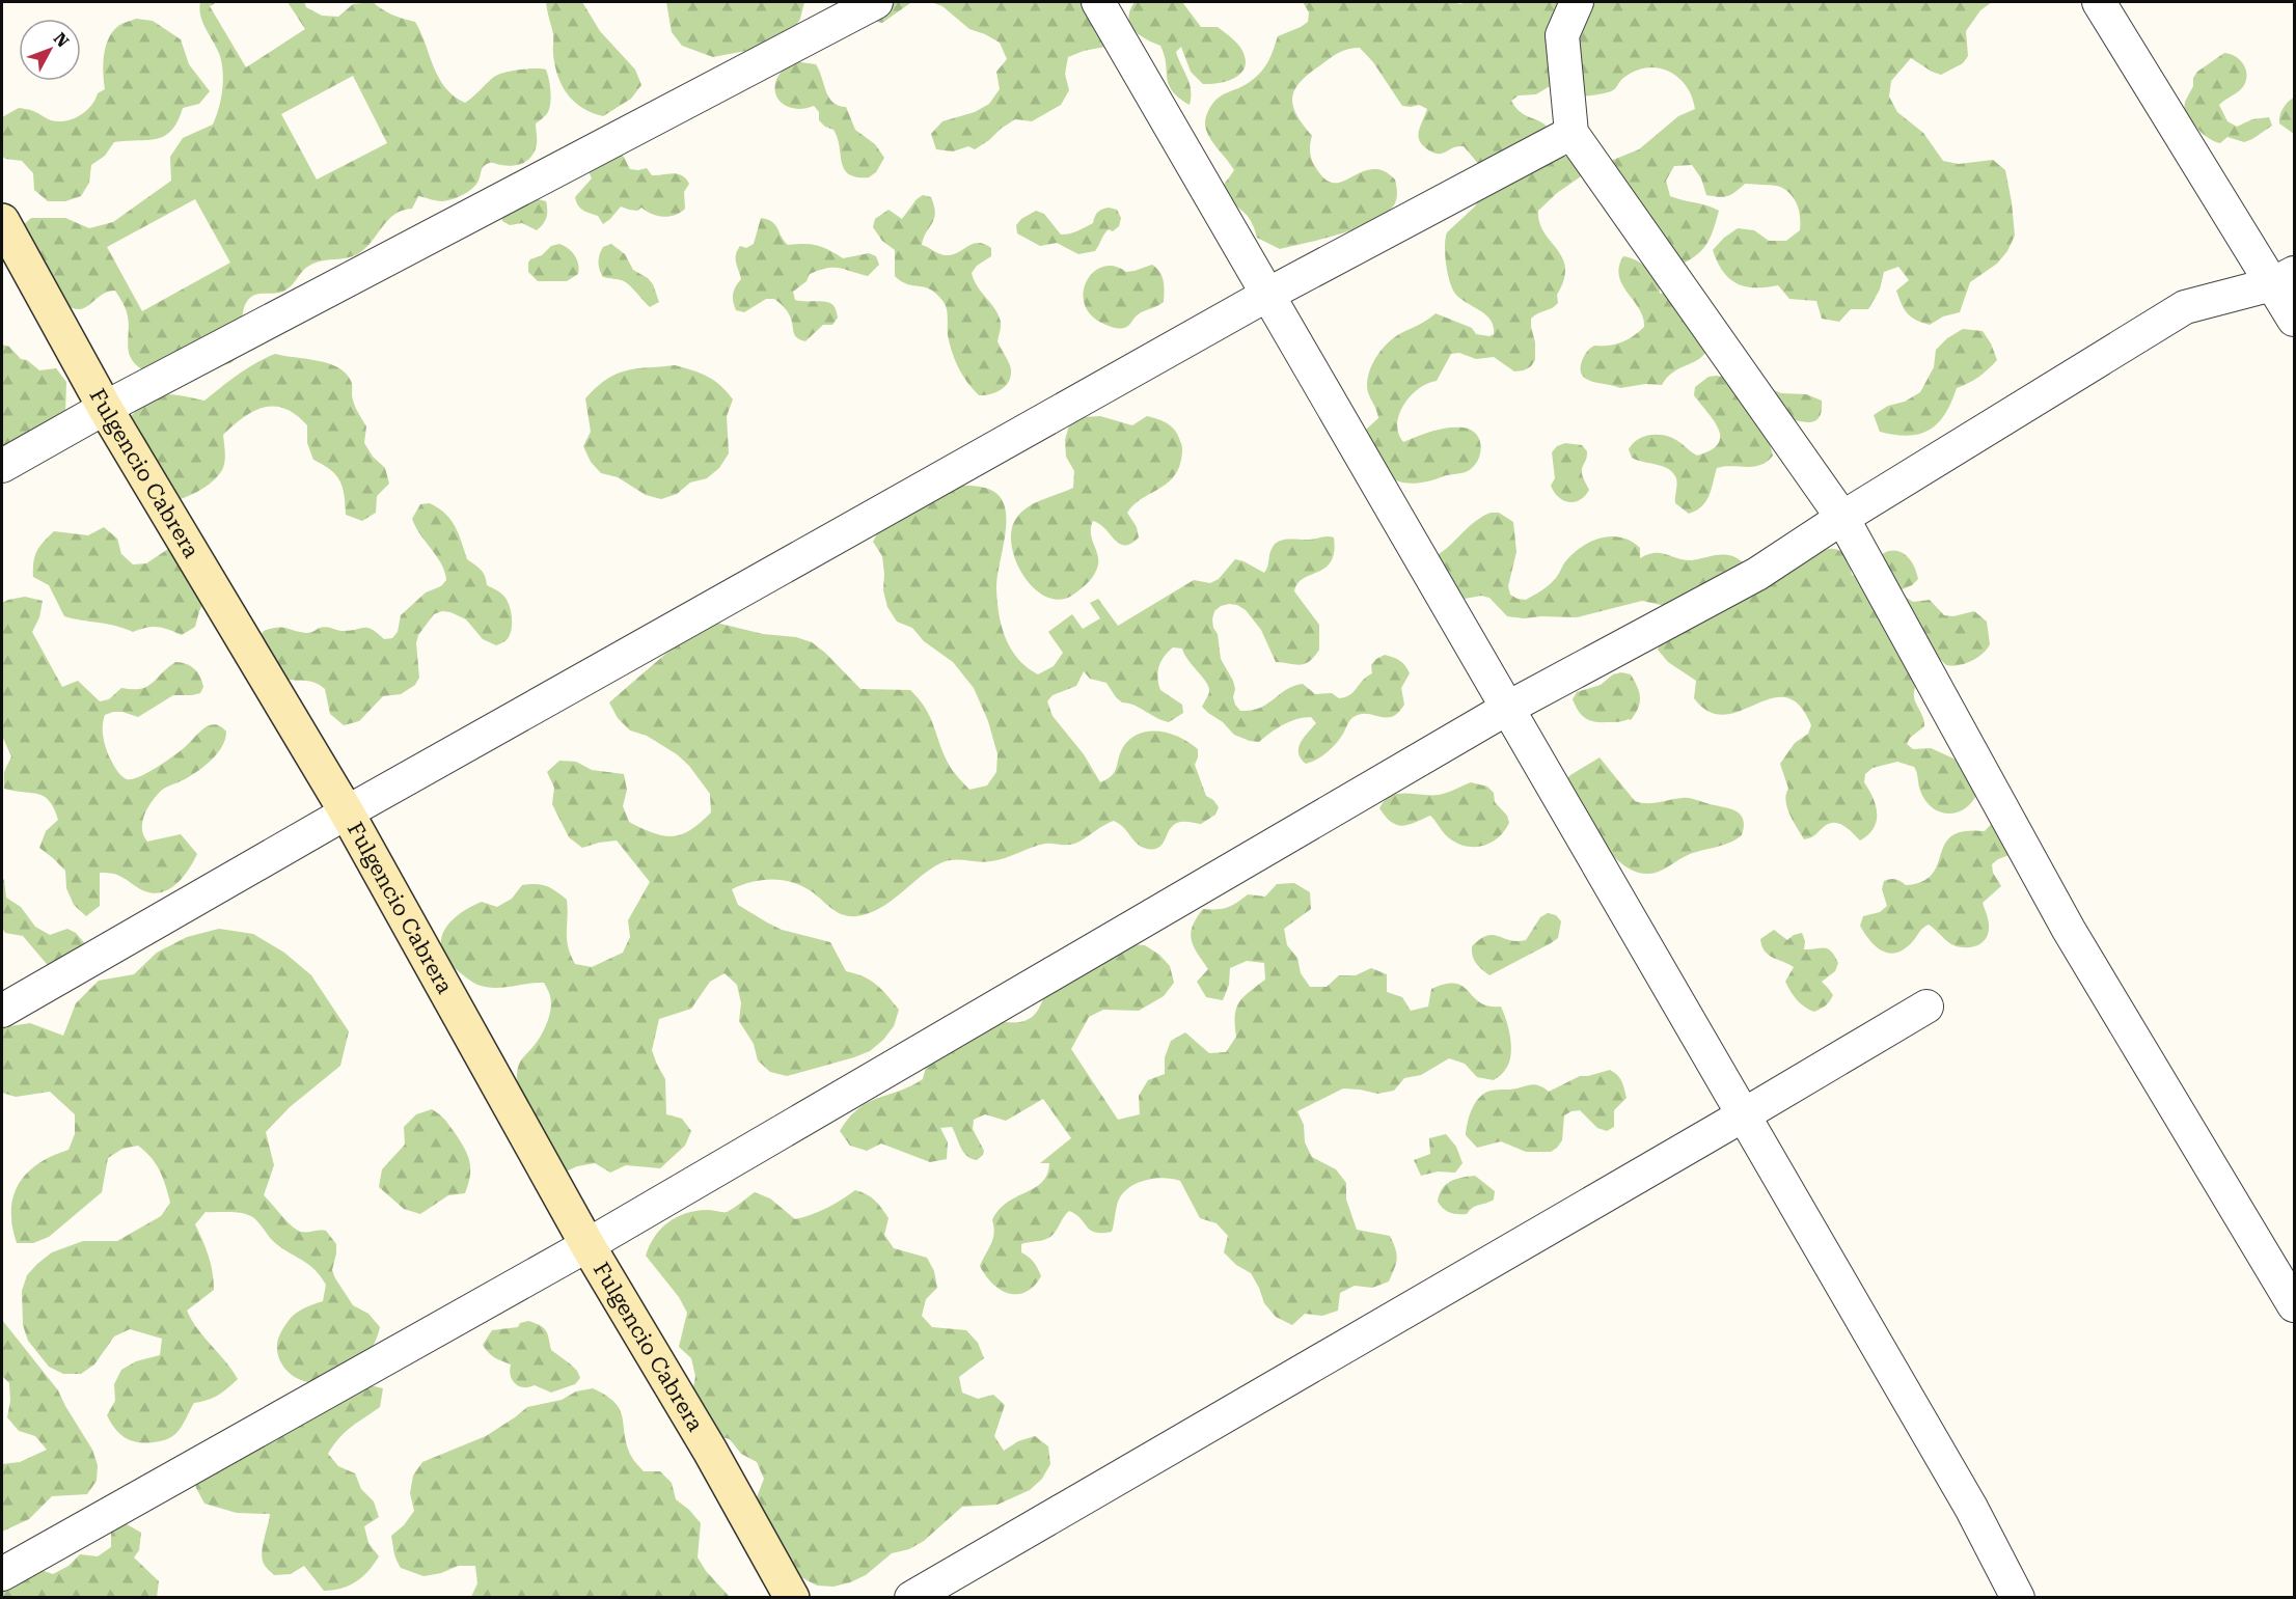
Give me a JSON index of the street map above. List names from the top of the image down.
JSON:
{
  "streets": {
    "main road": ["Fulgencio Cabrera"]
  },
  "north": "top right"
}
